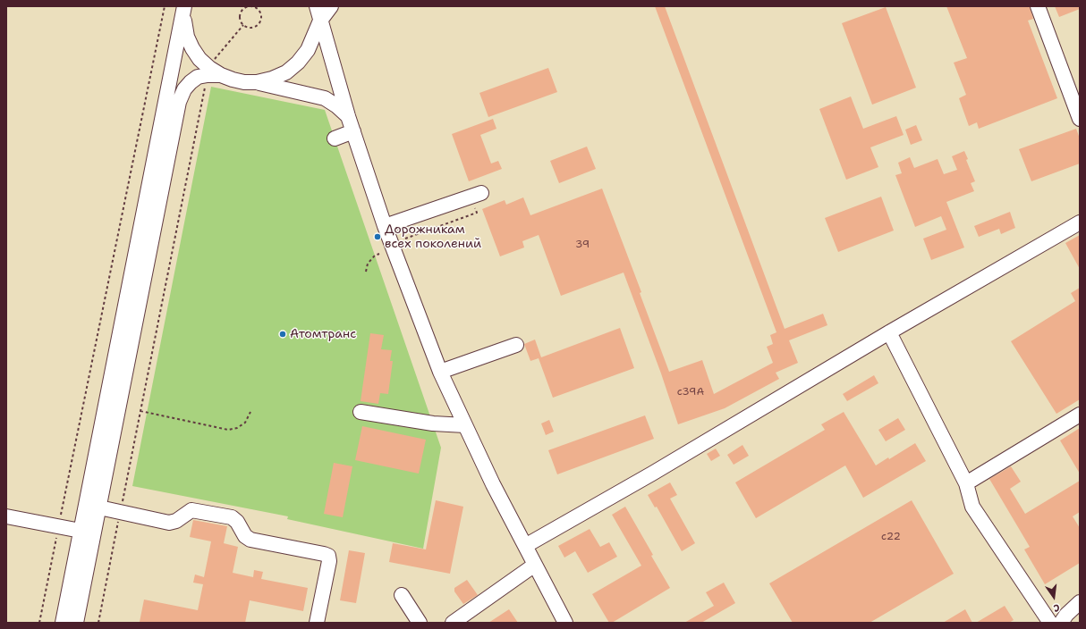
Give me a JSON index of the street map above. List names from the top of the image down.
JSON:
{
  "places": ["Дорожникам всех поколений", "Атомтранс"],
  "house_numbers": ["39", "с39А", "с22"],
  "north": "bottom"
}
